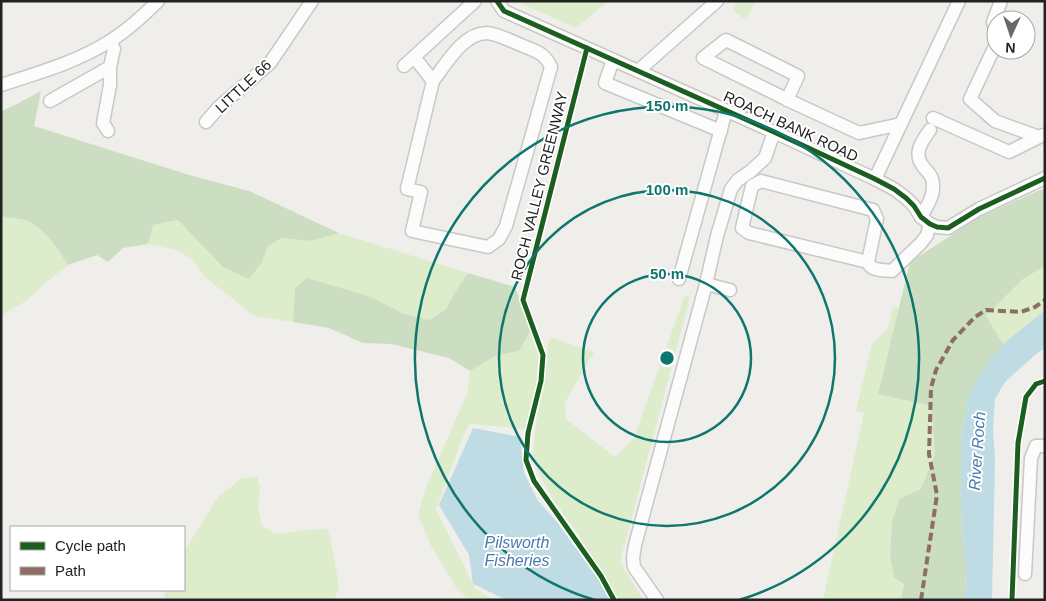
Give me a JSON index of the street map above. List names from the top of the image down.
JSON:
{
  "streets": {
    "street": ["LITTLE 66", "ROACH BANK ROAD"],
    "cycle path": ["ROCH VALLEY GREENWAY"]
  },
  "water": ["River Roch", "Pilsworth Fisheries"],
  "legend": ["Cycle path", "Path"],
  "north": "bottom",
  "rings": ["150 m", "100 m", "50 m"]
}
